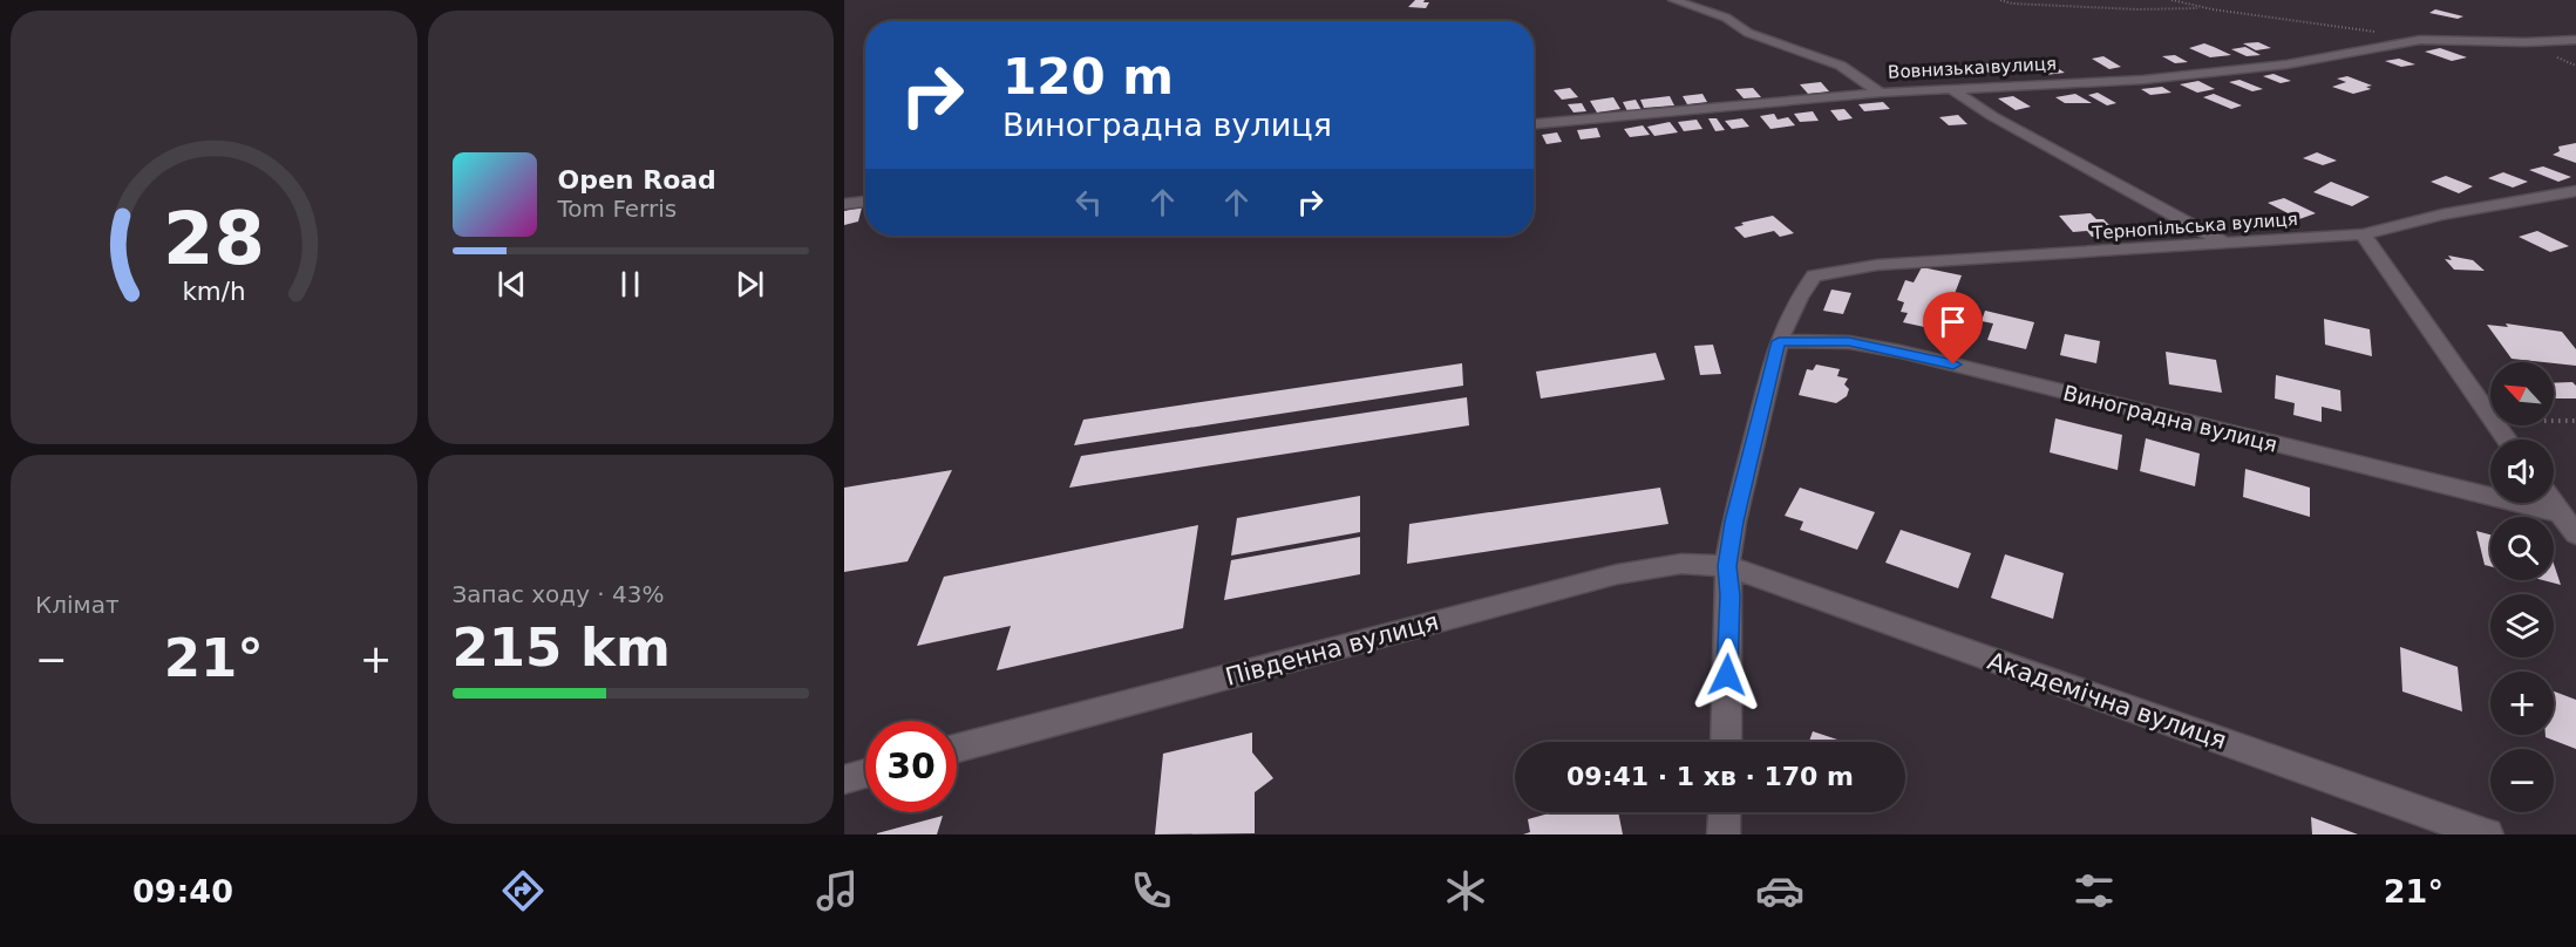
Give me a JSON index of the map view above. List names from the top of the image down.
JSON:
{
  "streets": {
    "street": [
      "Вовнизька вулиця",
      "Тернопільська вулиця",
      "Виноградна вулиця",
      "Південна вулиця",
      "Академічна вулиця"
    ]
  },
  "crossings": [
    ["Тернопільська вулиця", "Виноградна вулиця"],
    ["Південна вулиця", "Академічна вулиця"]
  ],
  "north": "top left",
  "page": {
    "turn": ["120 m", "Виноградна вулиця"],
    "song": ["Open Road", "Tom Ferris"],
    "map_buttons": ["+", "−"],
    "tile": [
      "Клімат",
      ["Запас ходу · 43%", "215 km"]
    ],
    "heat": ["−", "21°", "+"],
    "limit": "30",
    "trip": "09:41 · 1 хв · 170 m",
    "tabs": ["09:40", "21°"],
    "gauge": ["28", "km/h"]
  }
}
